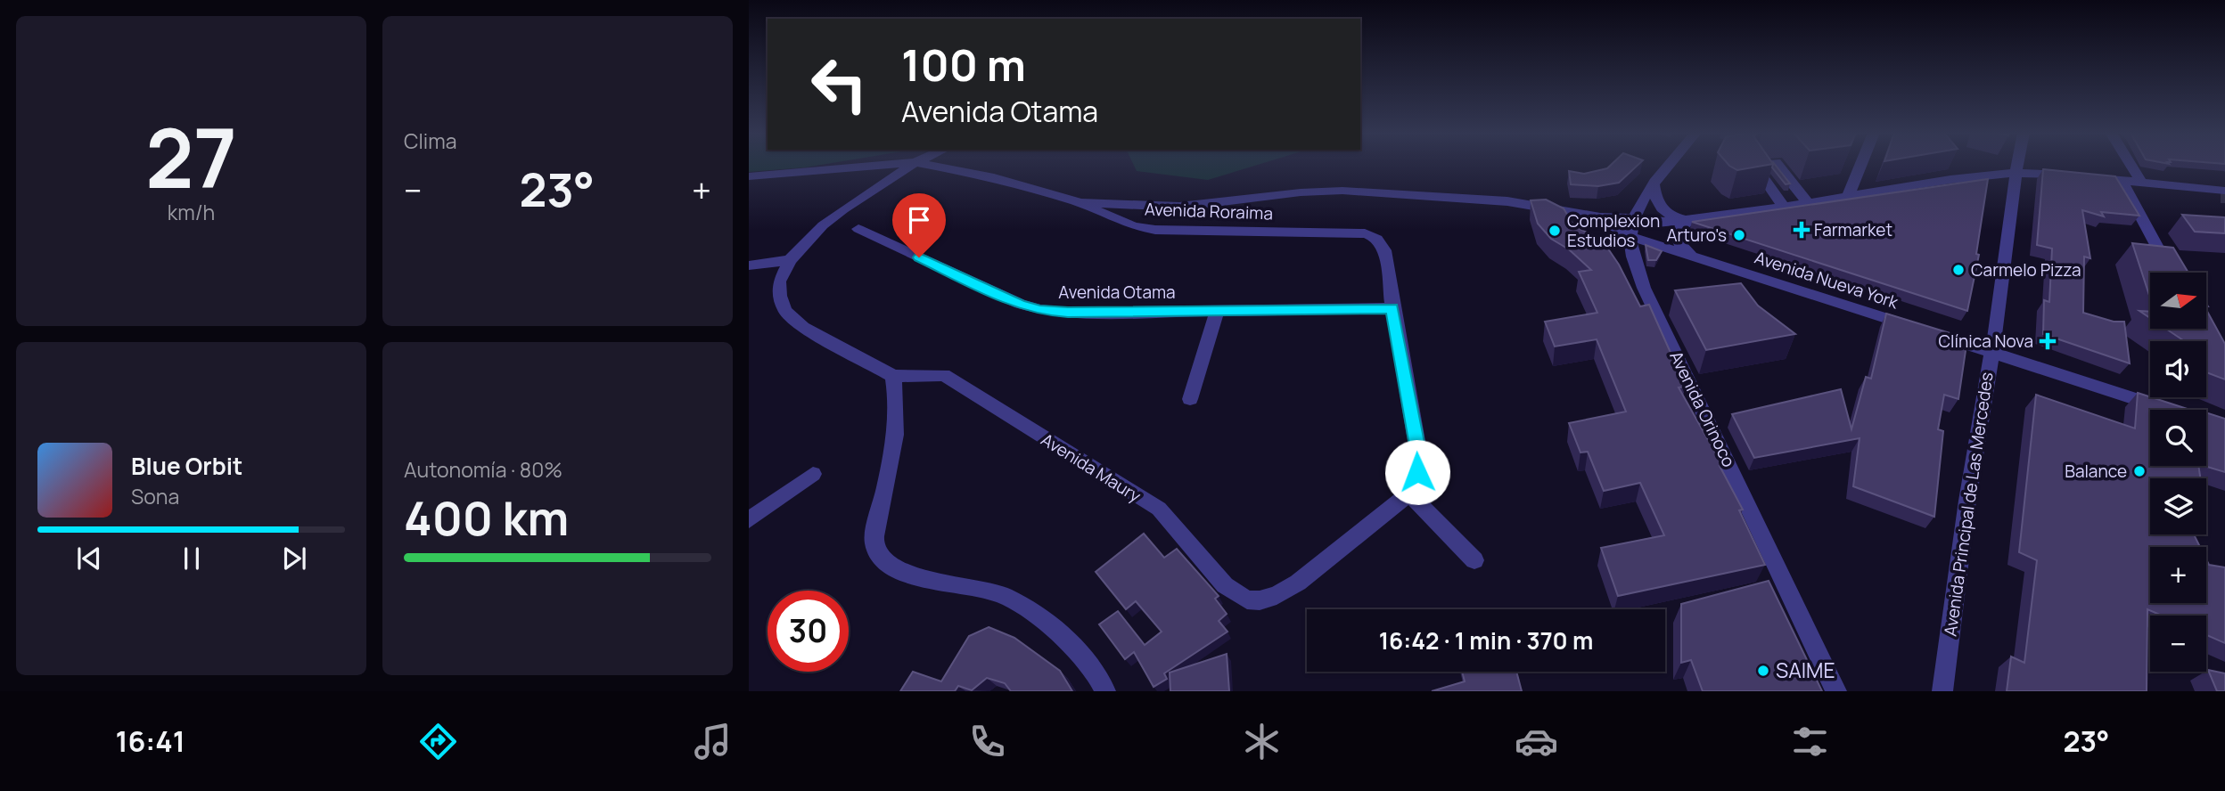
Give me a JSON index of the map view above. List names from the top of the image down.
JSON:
{
  "streets": {
    "street": [
      "Avenida Roraima",
      "Avenida Nueva York",
      "Avenida Otama",
      "Avenida Orinoco",
      "Avenida Maury",
      "Avenida Principal de Las Mercedes"
    ]
  },
  "crossings": [
    ["Avenida Roraima", "Avenida Otama"],
    ["Avenida Roraima", "Avenida Maury"],
    ["Avenida Nueva York", "Avenida Orinoco"],
    ["Avenida Nueva York", "Avenida Principal de Las Mercedes"]
  ],
  "places": {
    "health": ["Farmarket", "Clínica Nova"],
    "other": [
      "Complexion Estudios",
      "Arturo's",
      "Carmelo Pizza",
      "Balance",
      "SAIME"
    ]
  },
  "north": "right",
  "page": {
    "tile": [
      ["27", "km/h"],
      "Clima",
      ["Autonomía · 80%", "400 km"]
    ],
    "turn": ["100 m", "Avenida Otama"],
    "heat": ["−", "23°", "+"],
    "map_buttons": ["+", "−"],
    "song": ["Blue Orbit", "Sona"],
    "limit": "30",
    "trip": "16:42 · 1 min · 370 m",
    "tabs": ["16:41", "23°"]
  }
}
